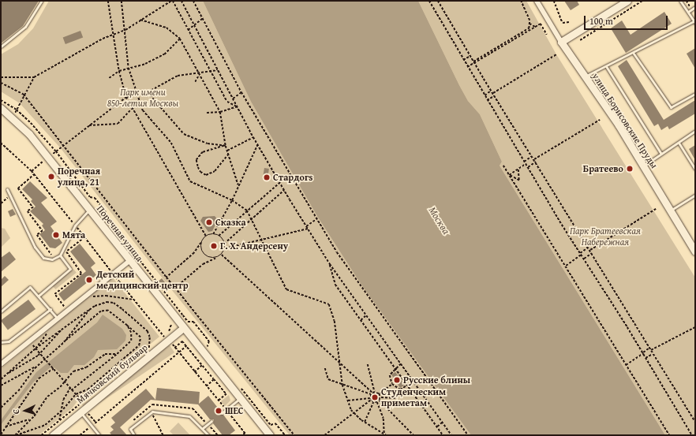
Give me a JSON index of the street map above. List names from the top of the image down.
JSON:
{
  "streets": {
    "street": ["улица Борисовские Пруды", "Поречная улица", "Мячковский бульвар"]
  },
  "crossings": [
    ["Поречная улица", "Мячковский бульвар"]
  ],
  "water": ["Москва"],
  "parks": ["Парк имени 850-летия Москвы", "Парк Братеевская Набережная"],
  "places": [
    "Братеево",
    "Поречная улица, 21",
    "Стардогs",
    "Сказка",
    "Мята",
    "Г. Х. Андерсену",
    "Детский медицинский центр",
    "Русские блины",
    "Студенческим приметам",
    "ШЕС"
  ],
  "scale_bar": "100 m",
  "north": "left"
}
